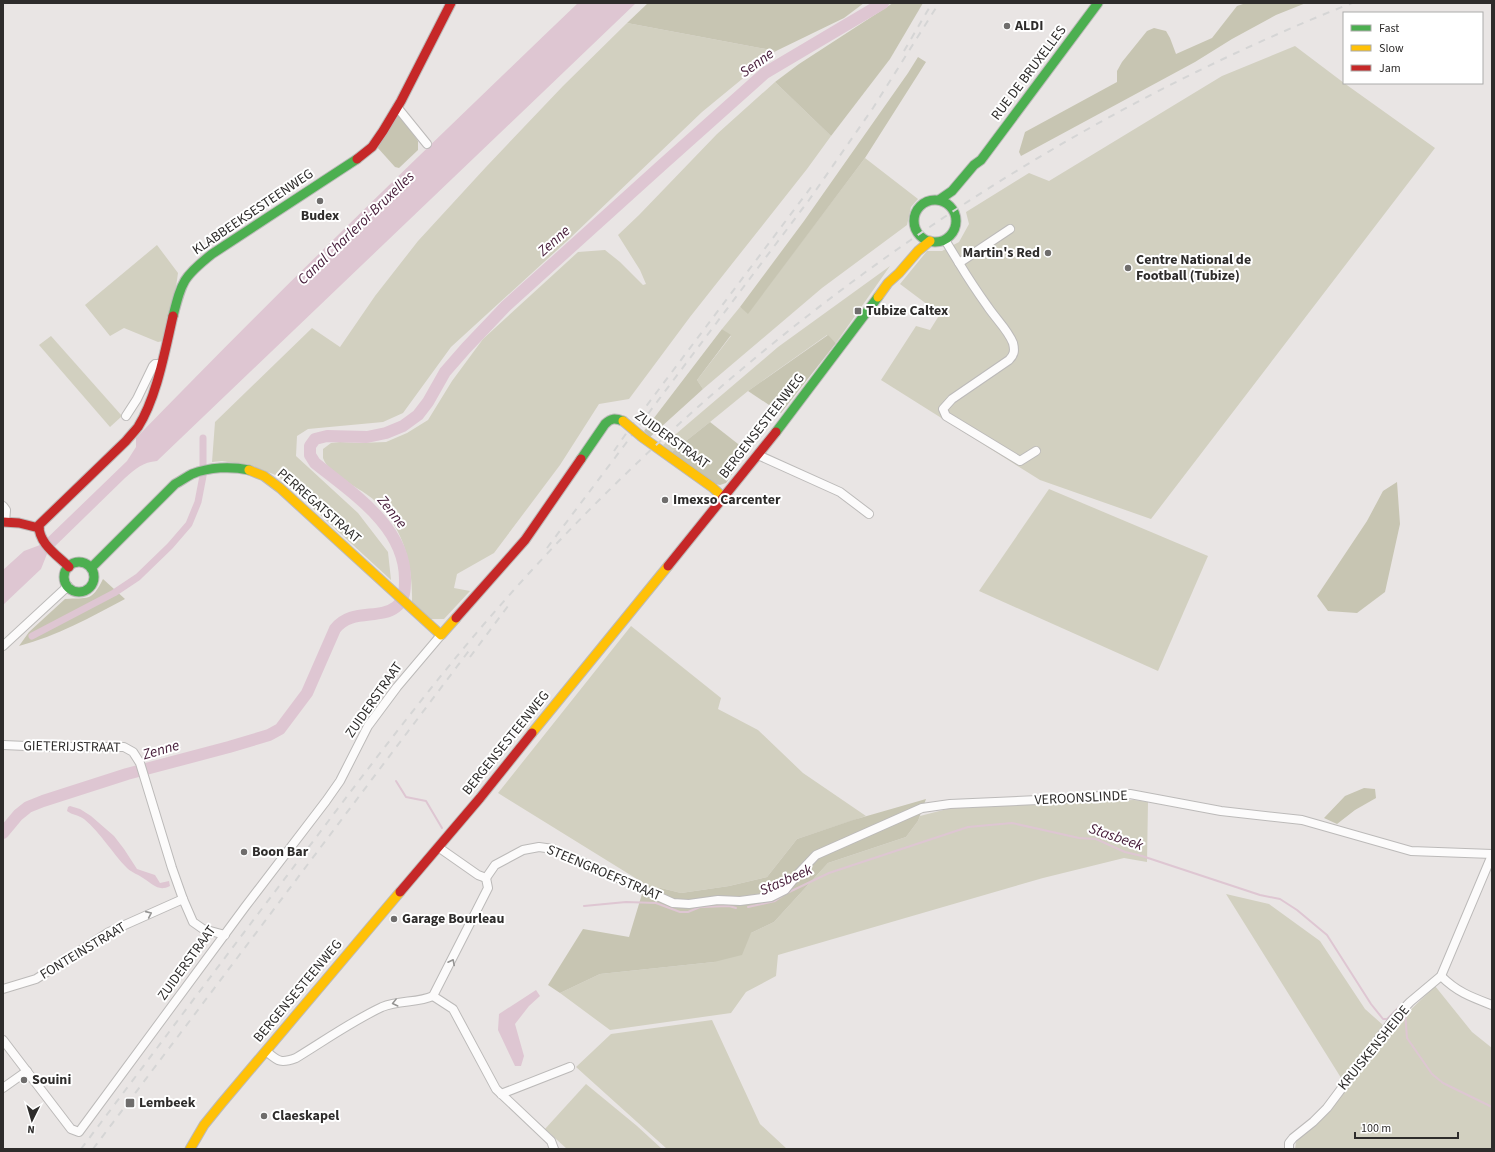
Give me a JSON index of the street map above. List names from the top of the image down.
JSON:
{
  "streets": {
    "street": [
      "RUE DE BRUXELLES",
      "KLABBEEKSESTEENWEG",
      "BERGENSESTEENWEG",
      "ZUIDERSTRAAT",
      "PERREGATSTRAAT",
      "GIETERIJSTRAAT",
      "VEROONSLINDE",
      "STEENGROEFSTRAAT",
      "FONTEINSTRAAT",
      "KRUISKENSHEIDE"
    ]
  },
  "crossings": [
    ["BERGENSESTEENWEG", "ZUIDERSTRAAT"],
    ["ZUIDERSTRAAT", "PERREGATSTRAAT"],
    ["GIETERIJSTRAAT", "FONTEINSTRAAT"],
    ["VEROONSLINDE", "STEENGROEFSTRAAT"],
    ["VEROONSLINDE", "KRUISKENSHEIDE"]
  ],
  "one_way": ["FONTEINSTRAAT"],
  "water": [
    "Senne",
    "Canal Charleroi-Bruxelles",
    "Zenne",
    "Stasbeek"
  ],
  "places": {
    "other": [
      "ALDI",
      "Budex",
      "Martin's Red",
      "Centre National de Football (Tubize)",
      "Imexso Carcenter",
      "Boon Bar",
      "Garage Bourleau",
      "Souini",
      "Claeskapel"
    ],
    "transit": ["Tubize Caltex", "Lembeek"]
  },
  "legend": ["Fast", "Slow", "Jam"],
  "scale_bar": "100 m",
  "north": "bottom"
}
